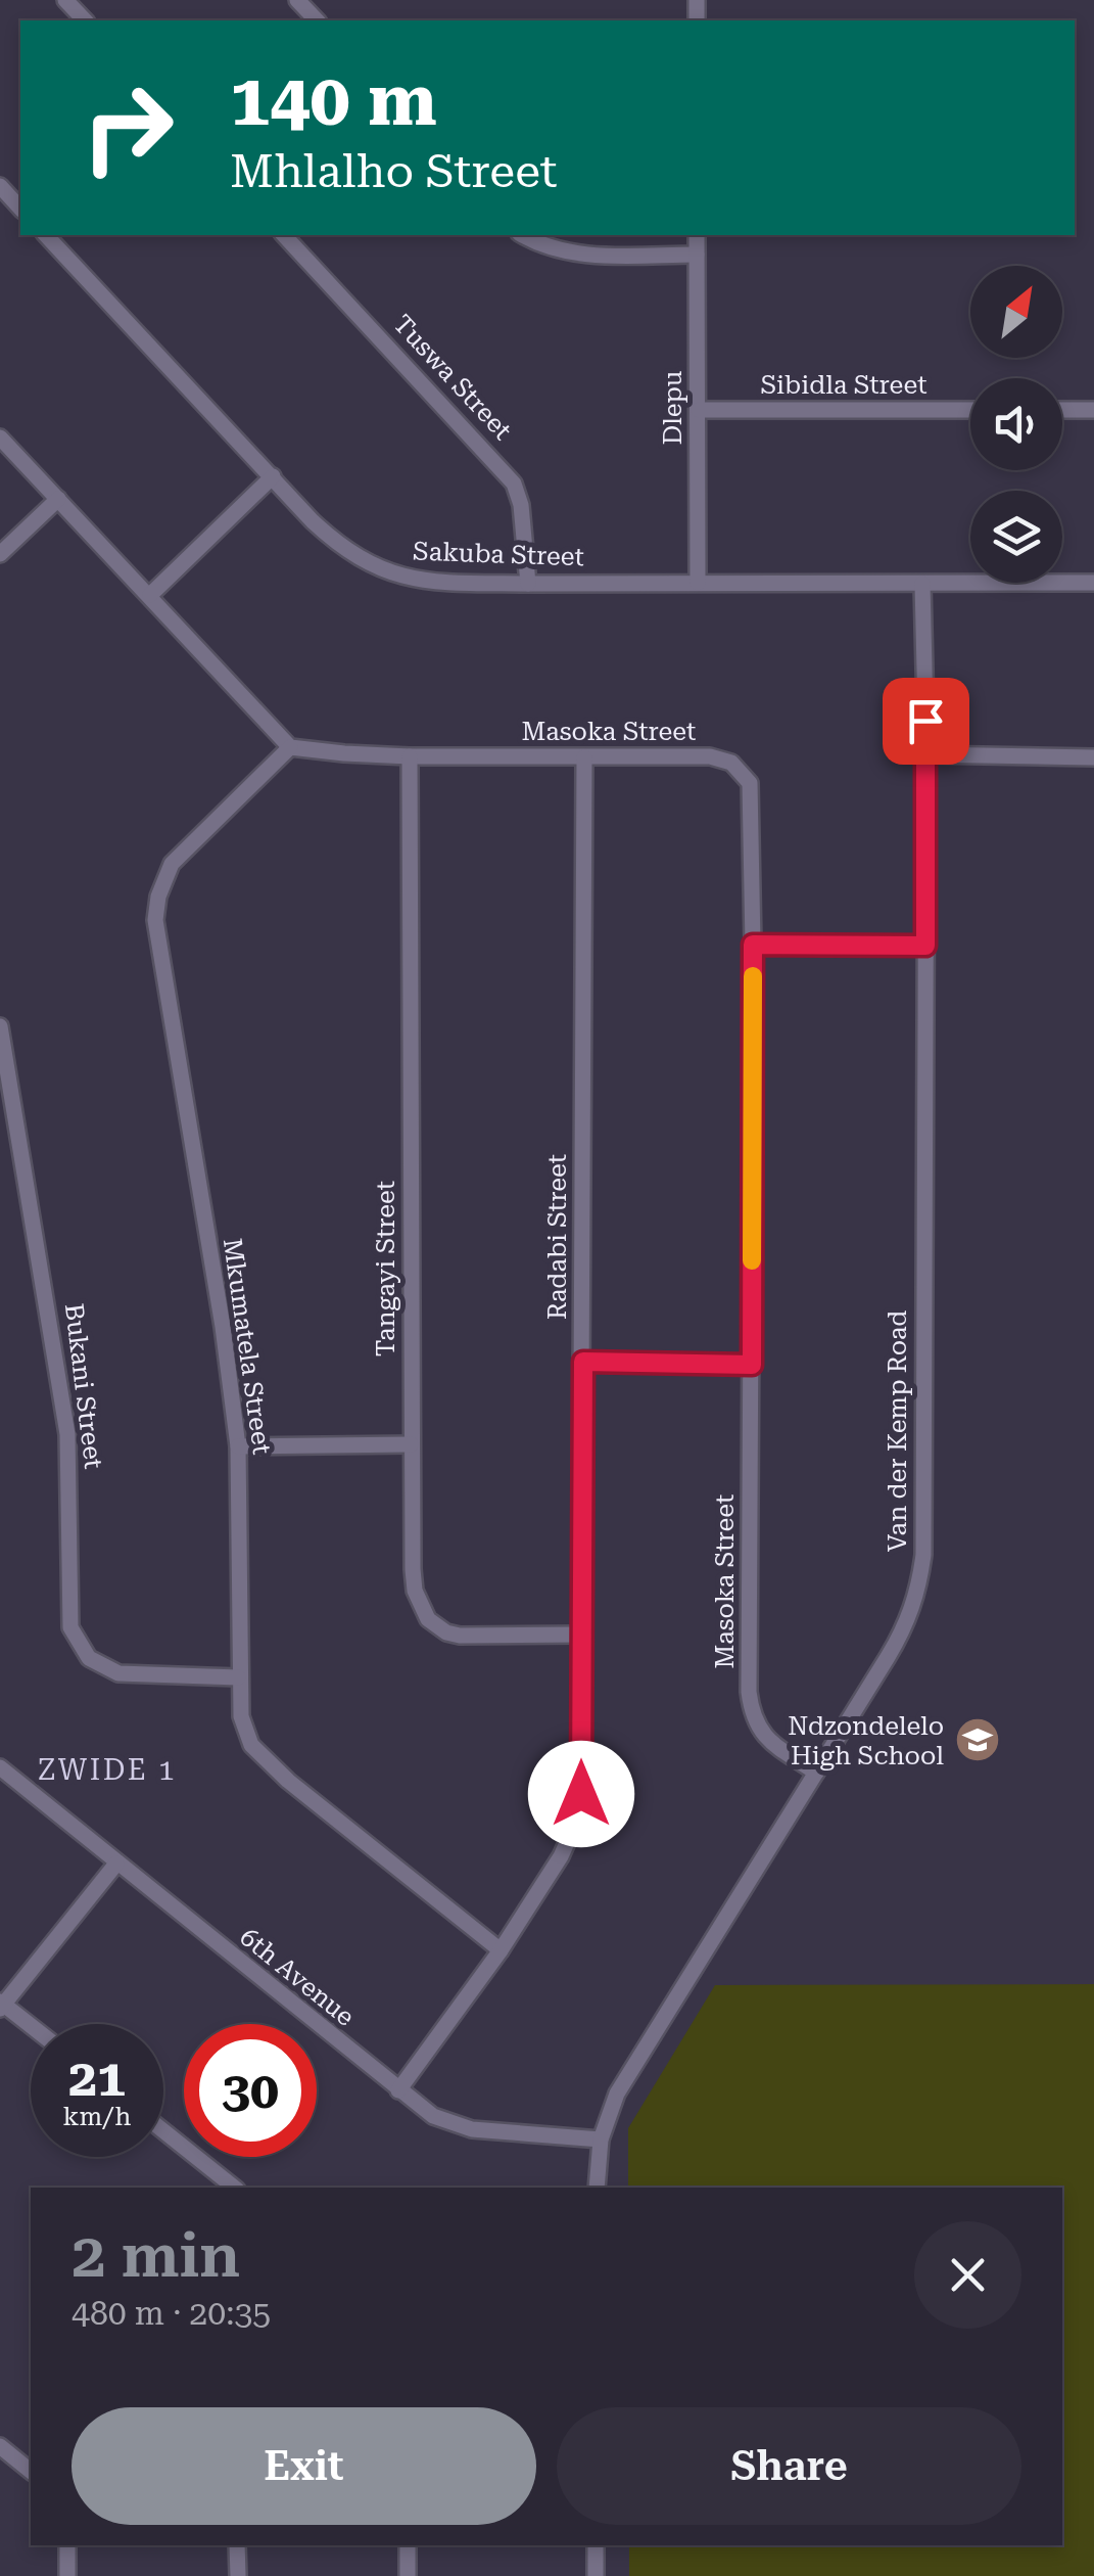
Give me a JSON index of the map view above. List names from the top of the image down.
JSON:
{
  "streets": {
    "street": [
      "Tuswa Street",
      "Sibidla Street",
      "Dlepu",
      "Sakuba Street",
      "Masoka Street",
      "Radabi Street",
      "Tangayi Street",
      "Mkumatela Street",
      "Bukani Street",
      "Van der Kemp Road",
      "6th Avenue"
    ]
  },
  "crossings": [
    ["Tuswa Street", "Sakuba Street"],
    ["Sibidla Street", "Dlepu"],
    ["Dlepu", "Sakuba Street"],
    ["Sakuba Street", "Van der Kemp Road"],
    ["Masoka Street", "Radabi Street"],
    ["Masoka Street", "Tangayi Street"],
    ["Masoka Street", "Mkumatela Street"],
    ["Masoka Street", "Van der Kemp Road"],
    ["Radabi Street", "Tangayi Street"],
    ["Radabi Street", "Mkumatela Street"],
    ["Radabi Street", "6th Avenue"],
    ["Mkumatela Street", "Bukani Street"],
    ["Van der Kemp Road", "6th Avenue"]
  ],
  "districts": ["ZWIDE 1"],
  "places": {
    "school or university": ["Ndzondelelo High School"]
  },
  "north": "top right",
  "page": {
    "turn": ["140 m", "Mhlalho Street"],
    "speed": "21 km/h",
    "limit": "30",
    "heading": ["2 min", "480 m · 20:35"],
    "buttons": ["Exit", "Share"]
  }
}
